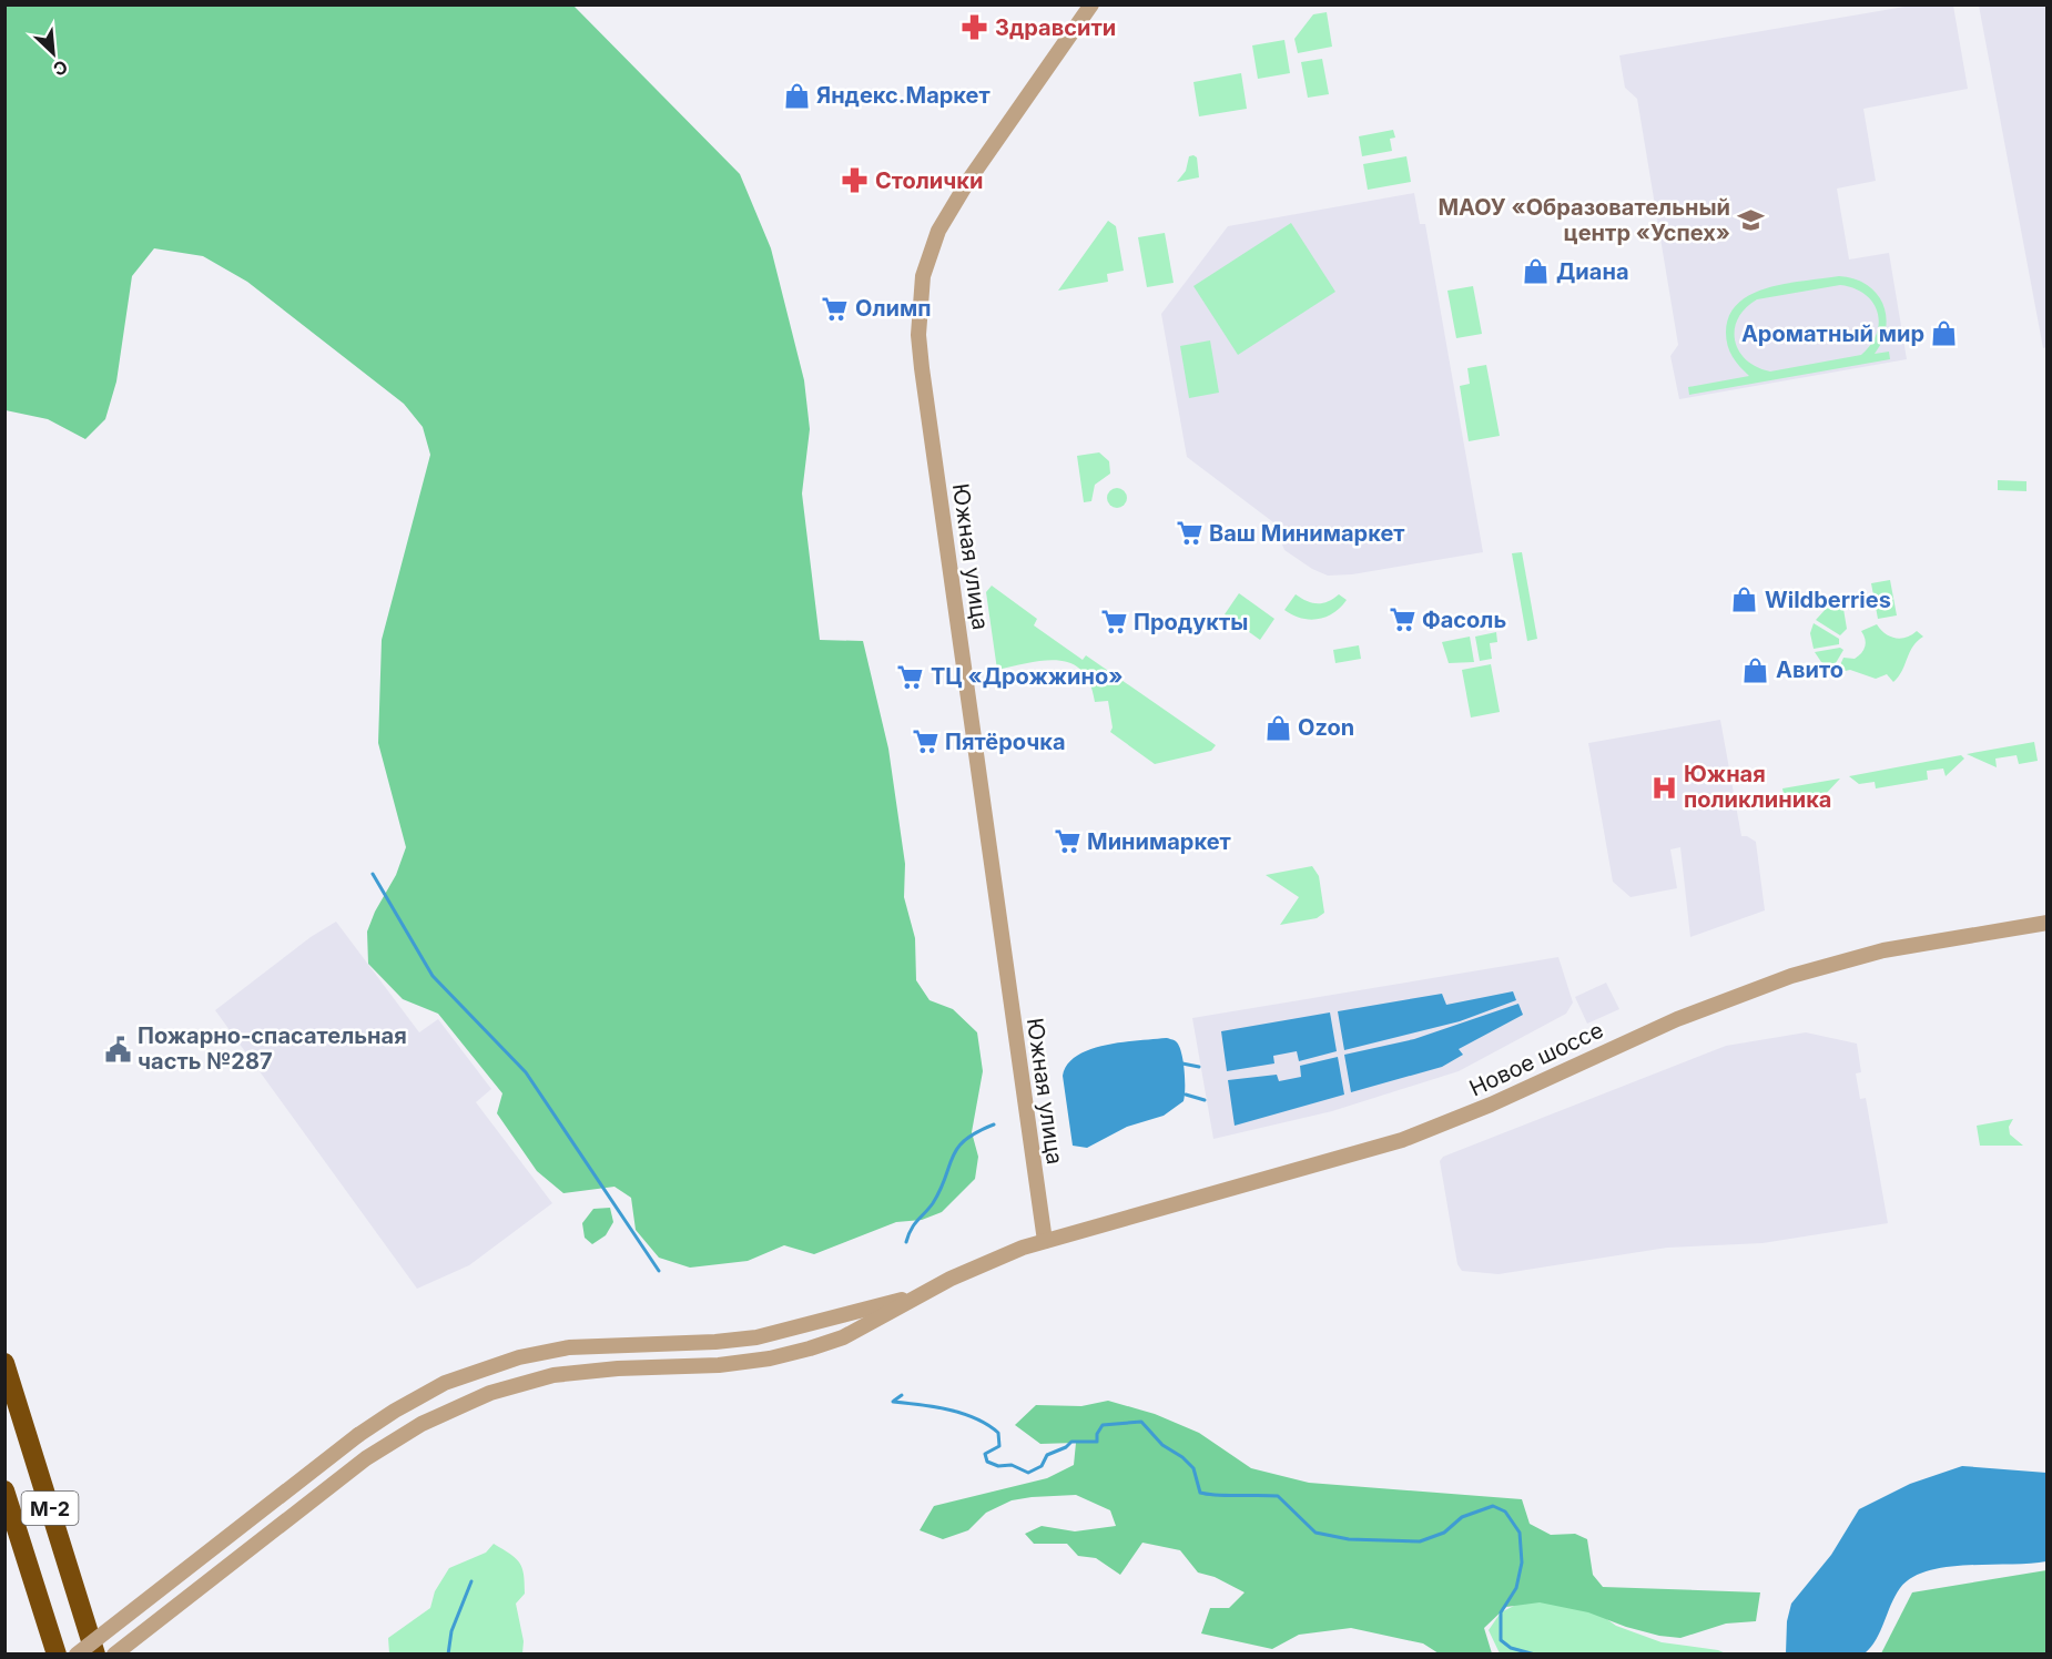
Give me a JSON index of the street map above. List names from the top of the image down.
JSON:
{
  "streets": {
    "highway": ["М-2"],
    "street": ["Южная улица", "Новое шоссе"]
  },
  "crossings": [
    ["Южная улица", "Новое шоссе"]
  ],
  "places": {
    "pharmacy": ["Здравсити", "Столички"],
    "shop": [
      "Яндекс.Маркет",
      "Диана",
      "Ароматный мир",
      "Wildberries",
      "Авито",
      "Ozon"
    ],
    "school or university": ["МАОУ «Образовательный центр «Успех»"],
    "supermarket": [
      "Олимп",
      "Ваш Минимаркет",
      "Фасоль",
      "Продукты",
      "ТЦ «Дрожжино»",
      "Пятёрочка",
      "Минимаркет"
    ],
    "hospital": ["Южная поликлиника"],
    "public building": ["Пожарно-спасательная часть №287"]
  },
  "north": "bottom right"
}
